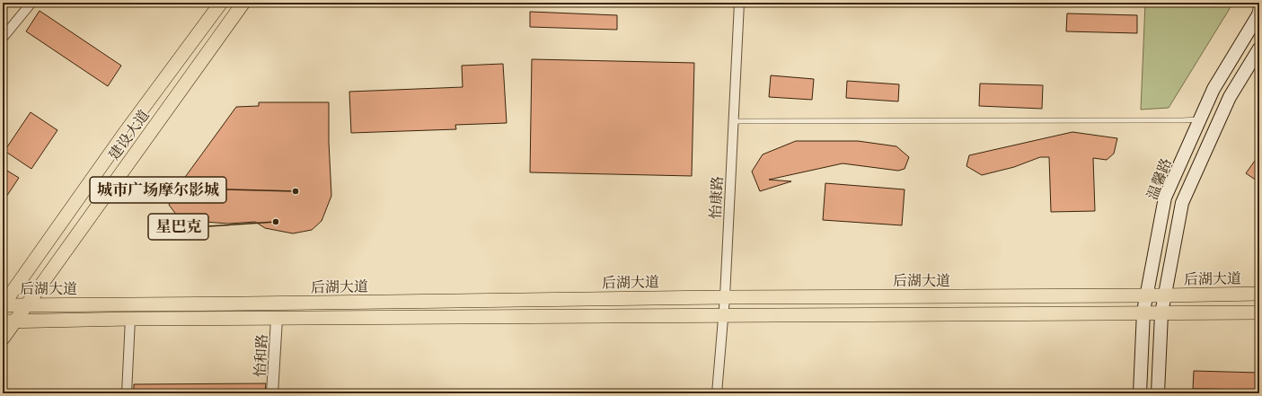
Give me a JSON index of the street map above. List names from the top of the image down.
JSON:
{
  "streets": {
    "main road": ["建设大道", "温馨路", "后湖大道"],
    "street": ["怡康路", "怡和路"]
  },
  "crossings": [
    ["建设大道", "后湖大道"],
    ["温馨路", "后湖大道"],
    ["怡康路", "后湖大道"]
  ],
  "places": ["城市广场摩尔影城", "星巴克"]
}
